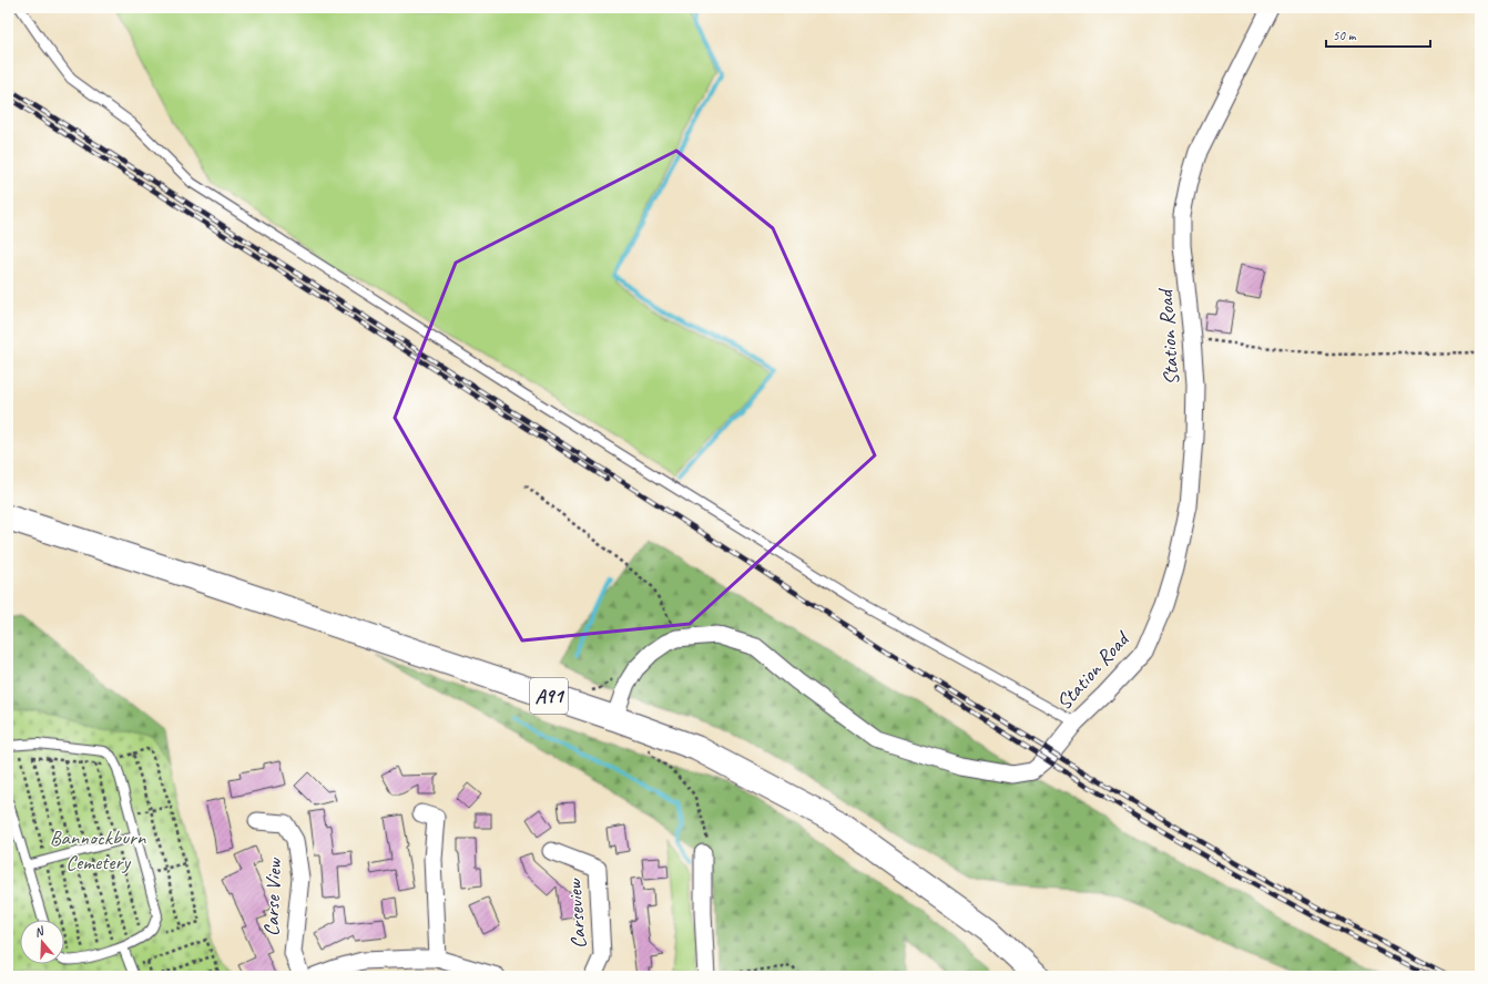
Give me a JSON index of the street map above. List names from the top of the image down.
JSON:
{
  "streets": {
    "main road": ["A91"],
    "street": ["Station Road", "Carse View", "Carseview"]
  },
  "crossings": [
    ["Station Road", "A91"]
  ],
  "parks": ["Bannockburn Cemetery"],
  "scale_bar": "50 m",
  "north": "top"
}
